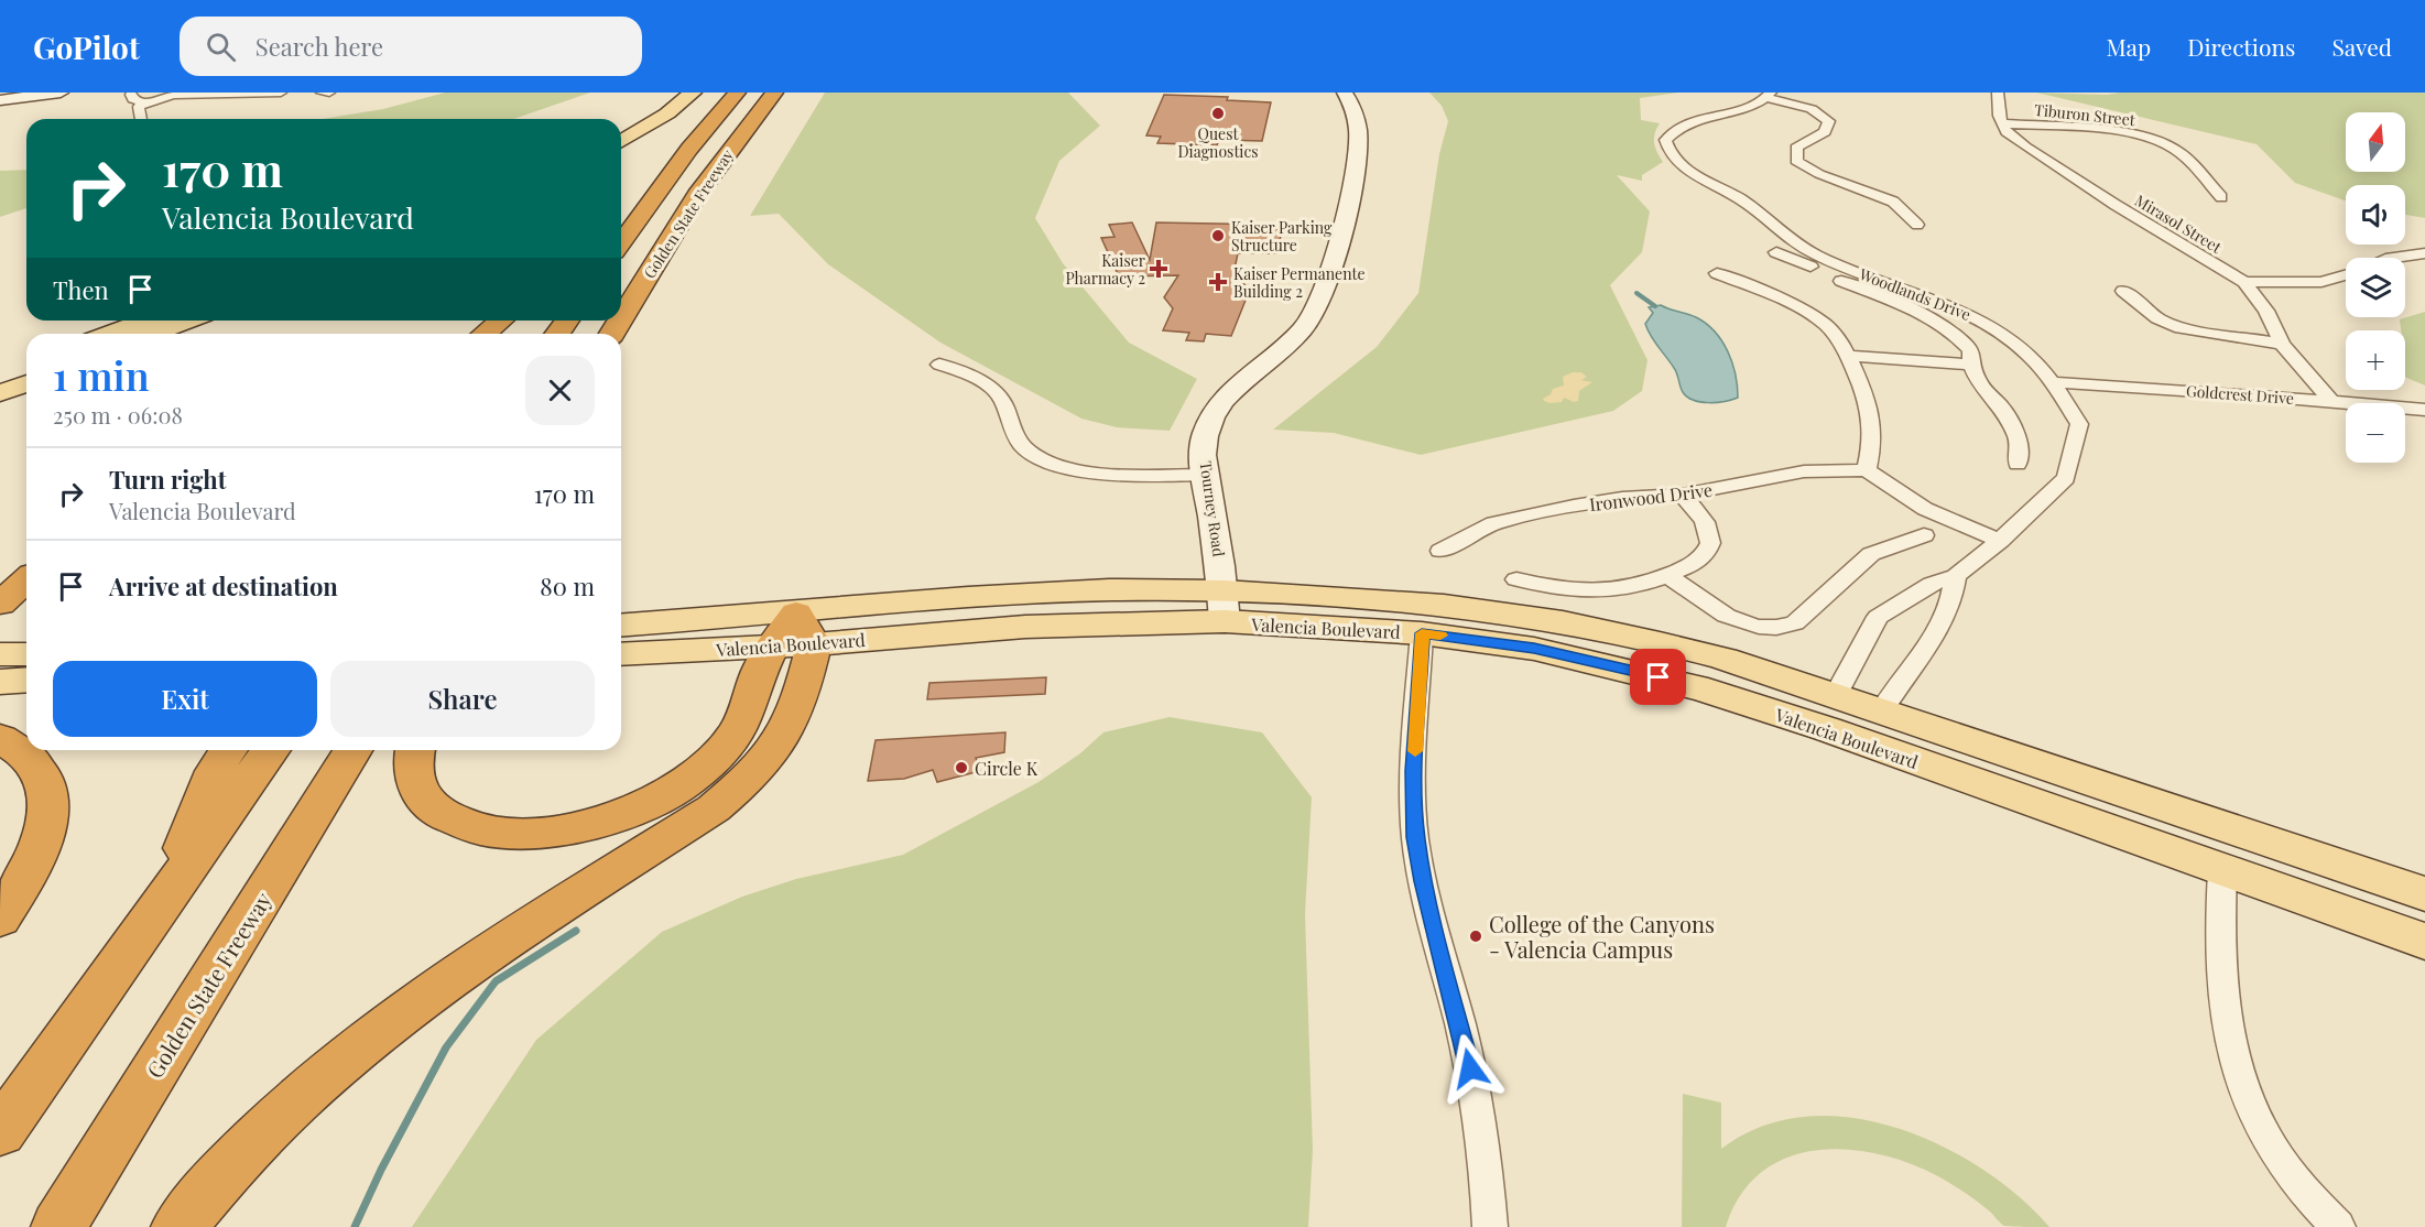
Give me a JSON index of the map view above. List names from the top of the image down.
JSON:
{
  "streets": {
    "highway": ["Golden State Freeway"],
    "main road": ["Valencia Boulevard"],
    "street": [
      "Tiburon Street",
      "Mirasol Street",
      "Woodlands Drive",
      "Goldcrest Drive",
      "Ironwood Drive",
      "Tourney Road"
    ]
  },
  "crossings": [
    ["Tiburon Street", "Mirasol Street"],
    ["Mirasol Street", "Goldcrest Drive"],
    ["Woodlands Drive", "Goldcrest Drive"],
    ["Woodlands Drive", "Valencia Boulevard"],
    ["Tourney Road", "Valencia Boulevard"]
  ],
  "places": {
    "other": [
      "Quest Diagnostics",
      "Kaiser Parking Structure",
      "Circle K",
      "College of the Canyons - Valencia Campus"
    ],
    "health": ["Kaiser Pharmacy 2", "Kaiser Permanente Building 2"]
  },
  "north": "top",
  "page": {
    "header": "GoPilot",
    "search": "Search here",
    "nav": ["Map", "Directions", "Saved"],
    "map_buttons": ["+", "−"],
    "turn": ["170 m", "Valencia Boulevard"],
    "then": "Then",
    "heading": ["1 min", "250 m · 06:08"],
    "list": [
      {
        "name": "Turn right",
        "note": "Valencia Boulevard",
        "value": "170 m"
      },
      {
        "name": "Arrive at destination",
        "value": "80 m"
      }
    ],
    "buttons": ["Exit", "Share"]
  }
}
